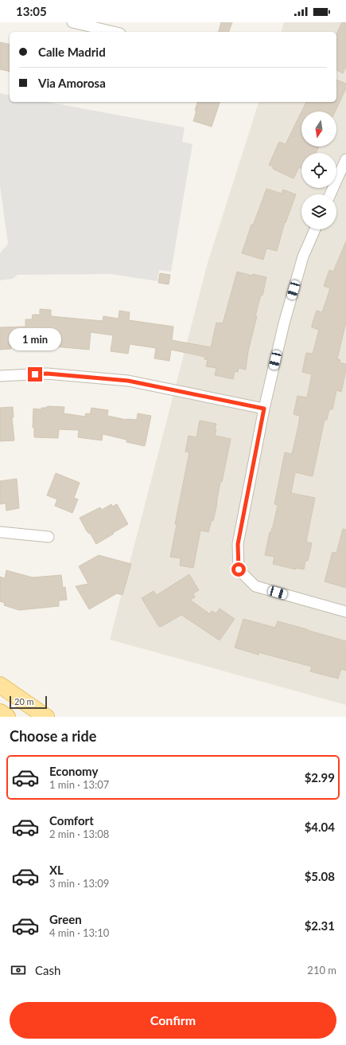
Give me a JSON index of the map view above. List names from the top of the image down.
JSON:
{
  "scale_bar": "20 m",
  "north": "bottom",
  "page": {
    "status": "13:05",
    "banner": ["Calle Madrid", "Via Amorosa"],
    "bubble": "1 min",
    "scale": "20 m",
    "heading": "Choose a ride",
    "list": [
      {
        "name": "Economy",
        "note": "1 min · 13:07",
        "value": "$2.99"
      },
      {
        "name": "Comfort",
        "note": "2 min · 13:08",
        "value": "$4.04"
      },
      {
        "name": "XL",
        "note": "3 min · 13:09",
        "value": "$5.08"
      },
      {
        "name": "Green",
        "note": "4 min · 13:10",
        "value": "$2.31"
      }
    ],
    "pay": ["Cash", "210 m"],
    "buttons": "Confirm"
  }
}
